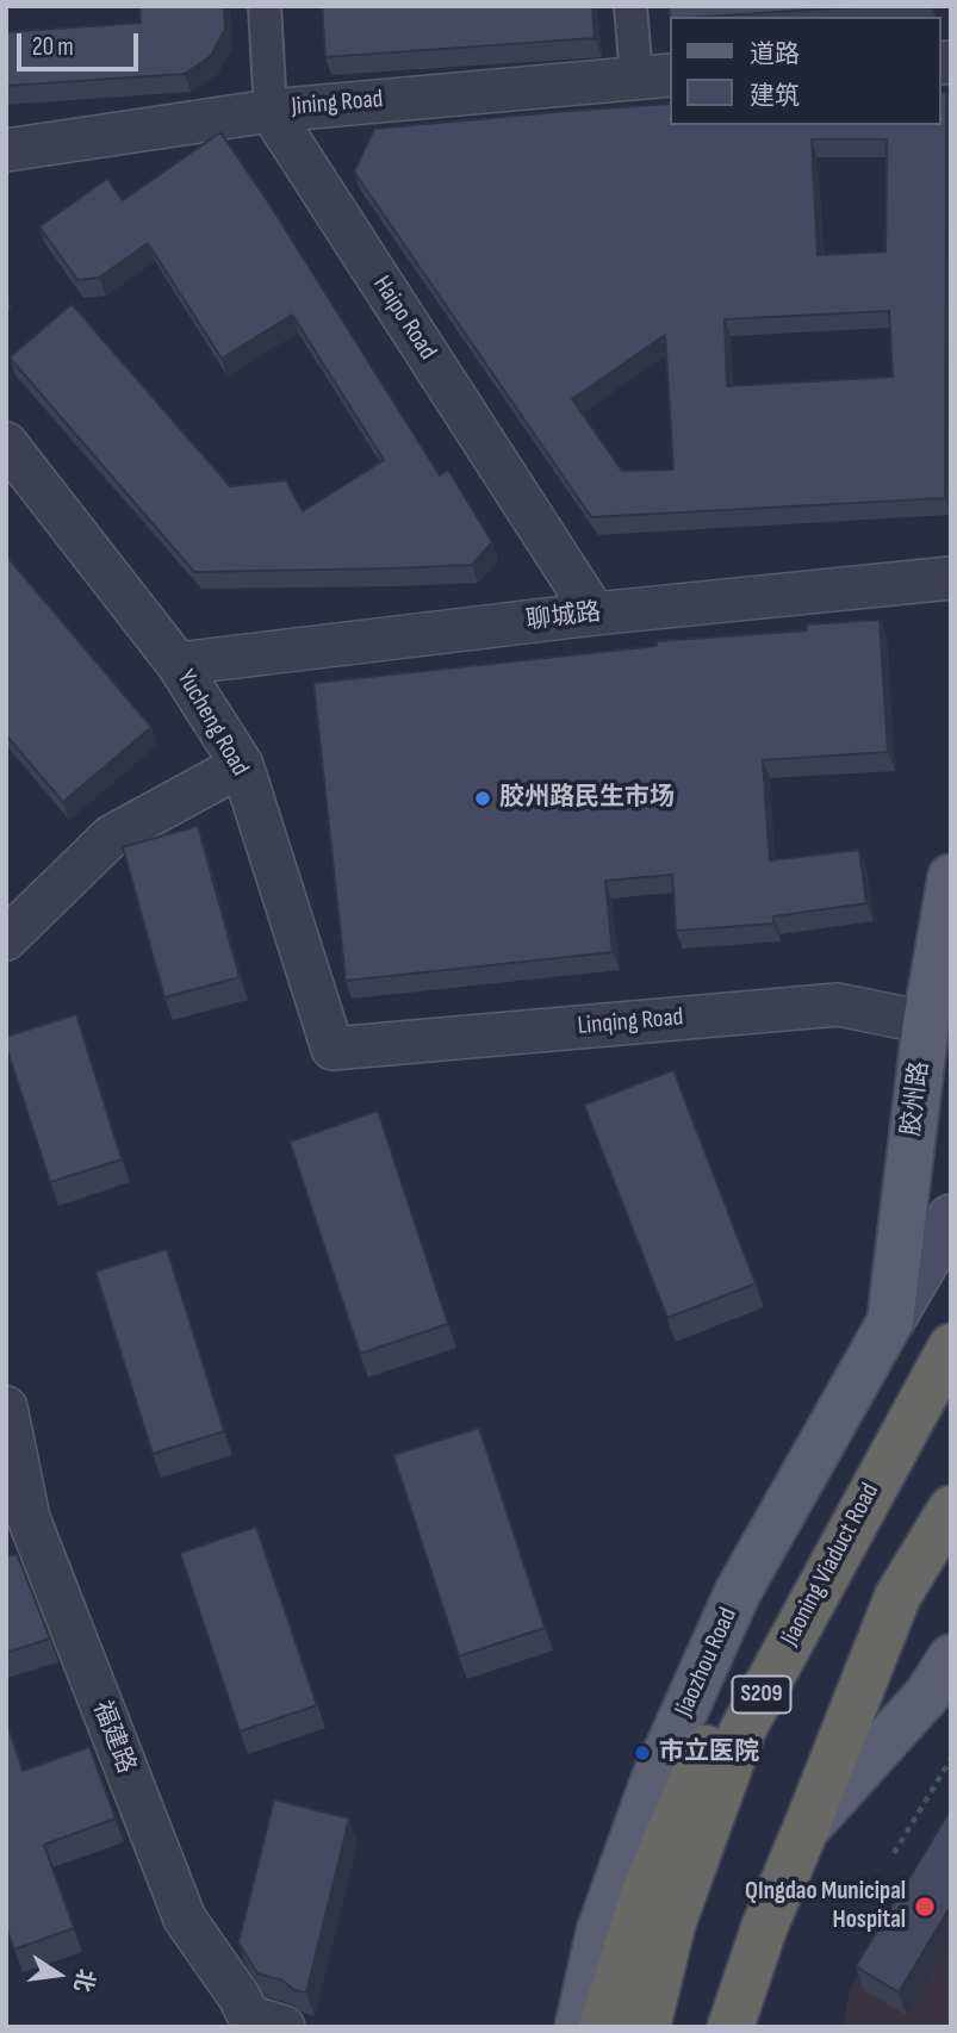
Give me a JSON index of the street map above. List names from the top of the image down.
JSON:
{
  "streets": {
    "highway": ["Jiaoning Viaduct Road", "S209"],
    "main road": ["胶州路", "Jiaozhou Road"],
    "street": [
      "Jining Road",
      "Haipo Road",
      "聊城路",
      "Yucheng Road",
      "Linqing Road",
      "福建路"
    ]
  },
  "crossings": [
    ["Jining Road", "Haipo Road"],
    ["Haipo Road", "聊城路"],
    ["聊城路", "Yucheng Road"],
    ["Yucheng Road", "Linqing Road"],
    ["Linqing Road", "胶州路"],
    ["胶州路", "Jiaozhou Road"]
  ],
  "places": ["胶州路民生市场", "市立医院", "QIngdao Municipal Hospital"],
  "legend": ["道路", "建筑"],
  "scale_bar": "20 m",
  "north": "right"
}
